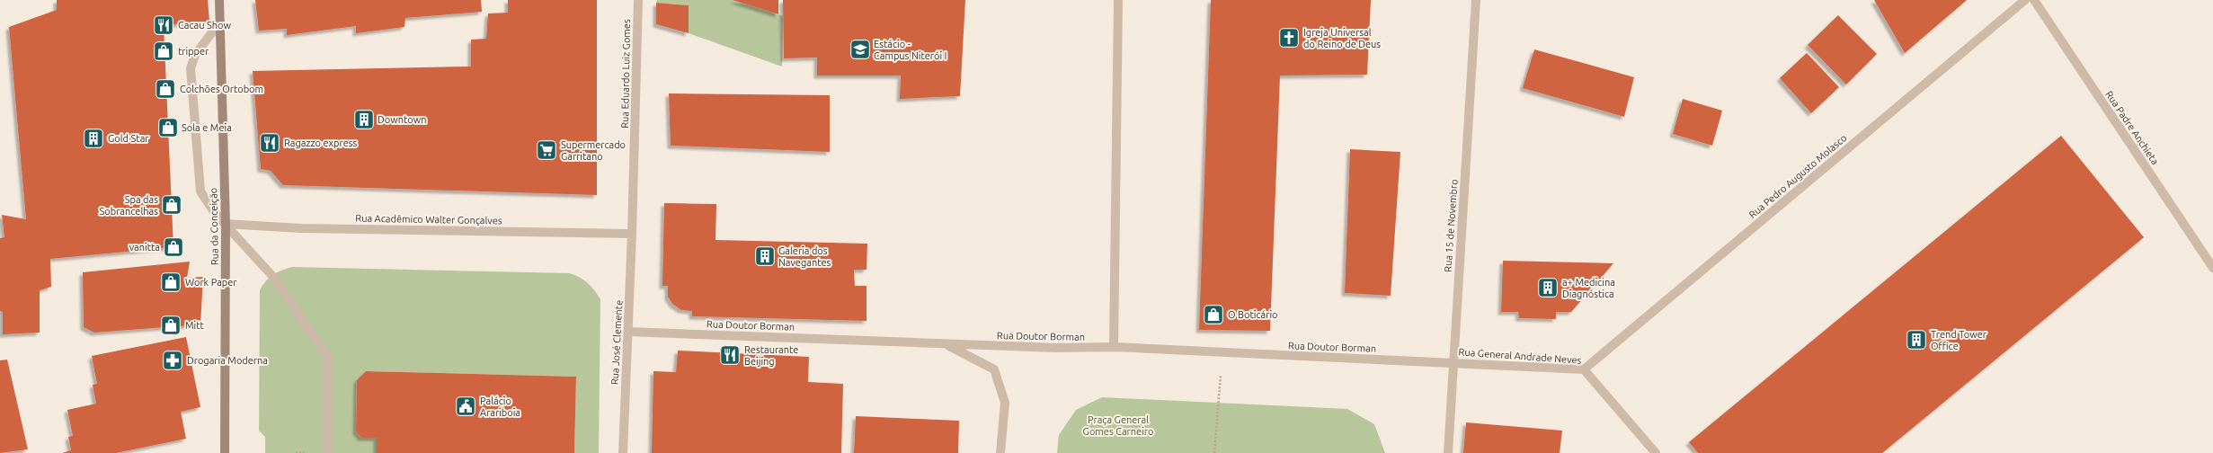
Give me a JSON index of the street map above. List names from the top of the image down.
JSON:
{
  "streets": {
    "main road": ["Rua da Conceição"],
    "street": [
      "Rua Eduardo Luiz Gomes",
      "Rua Padre Anchieta",
      "Rua Pedro Augusto Molasco",
      "Rua Acadêmico Walter Gonçalves",
      "Rua 15 de Novembro",
      "Rua Doutor Borman",
      "Rua José Clemente",
      "Rua General Andrade Neves"
    ]
  },
  "crossings": [
    ["Rua Eduardo Luiz Gomes", "Rua Acadêmico Walter Gonçalves"],
    ["Rua Eduardo Luiz Gomes", "Rua José Clemente"],
    ["Rua Pedro Augusto Molasco", "Rua General Andrade Neves"],
    ["Rua Acadêmico Walter Gonçalves", "Rua da Conceição"],
    ["Rua Acadêmico Walter Gonçalves", "Rua José Clemente"],
    ["Rua 15 de Novembro", "Rua Doutor Borman"],
    ["Rua 15 de Novembro", "Rua General Andrade Neves"],
    ["Rua Doutor Borman", "Rua José Clemente"],
    ["Rua Doutor Borman", "Rua General Andrade Neves"]
  ],
  "parks": ["Praça General Gomes Carneiro"],
  "places": {
    "restaurant": ["Cacau Show", "Ragazzo express", "Restaurante Beijing"],
    "church": ["Igreja Universal do Reino de Deus"],
    "school or university": ["Estácio - Campus Niterói I"],
    "shop": [
      "tripper",
      "Colchões Ortobom",
      "Sola e Meia",
      "Spa das Sobrancelhas",
      "vanitta",
      "Work Paper",
      "O Boticário",
      "Mitt"
    ],
    "building": [
      "Downtown",
      "Gold Star",
      "Galeria dos Navegantes",
      "a+ Medicina Diagnóstica",
      "Trend Tower Office"
    ],
    "supermarket": ["Supermercado Garritano"],
    "pharmacy": ["Drogaria Moderna"],
    "public building": ["Palácio Arariboia"]
  }
}
